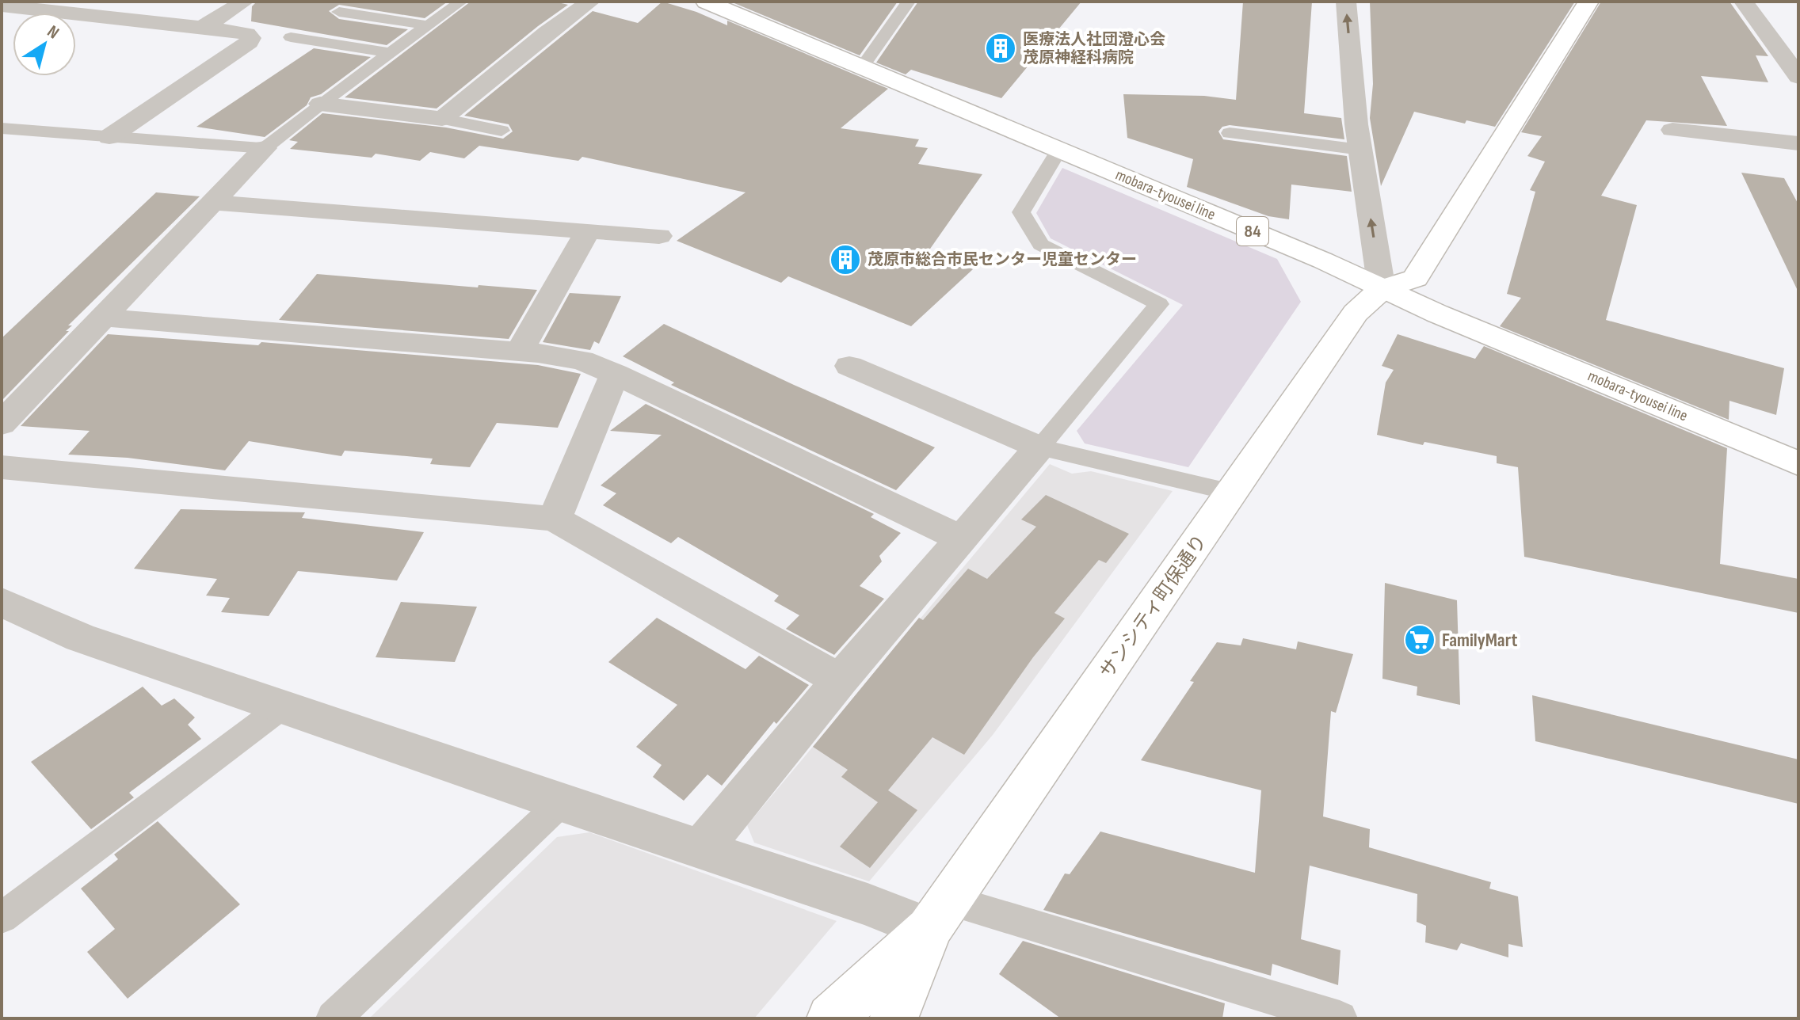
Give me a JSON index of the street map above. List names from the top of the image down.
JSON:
{
  "streets": {
    "street": ["mobara-tyousei line", "84", "サンシティ町保通り"]
  },
  "crossings": [
    ["mobara-tyousei line", "サンシティ町保通り"]
  ],
  "places": {
    "building": ["医療法人社団澄心会 茂原神経科病院", "茂原市総合市民センター児童センター"],
    "supermarket": ["FamilyMart"]
  },
  "north": "top right"
}
